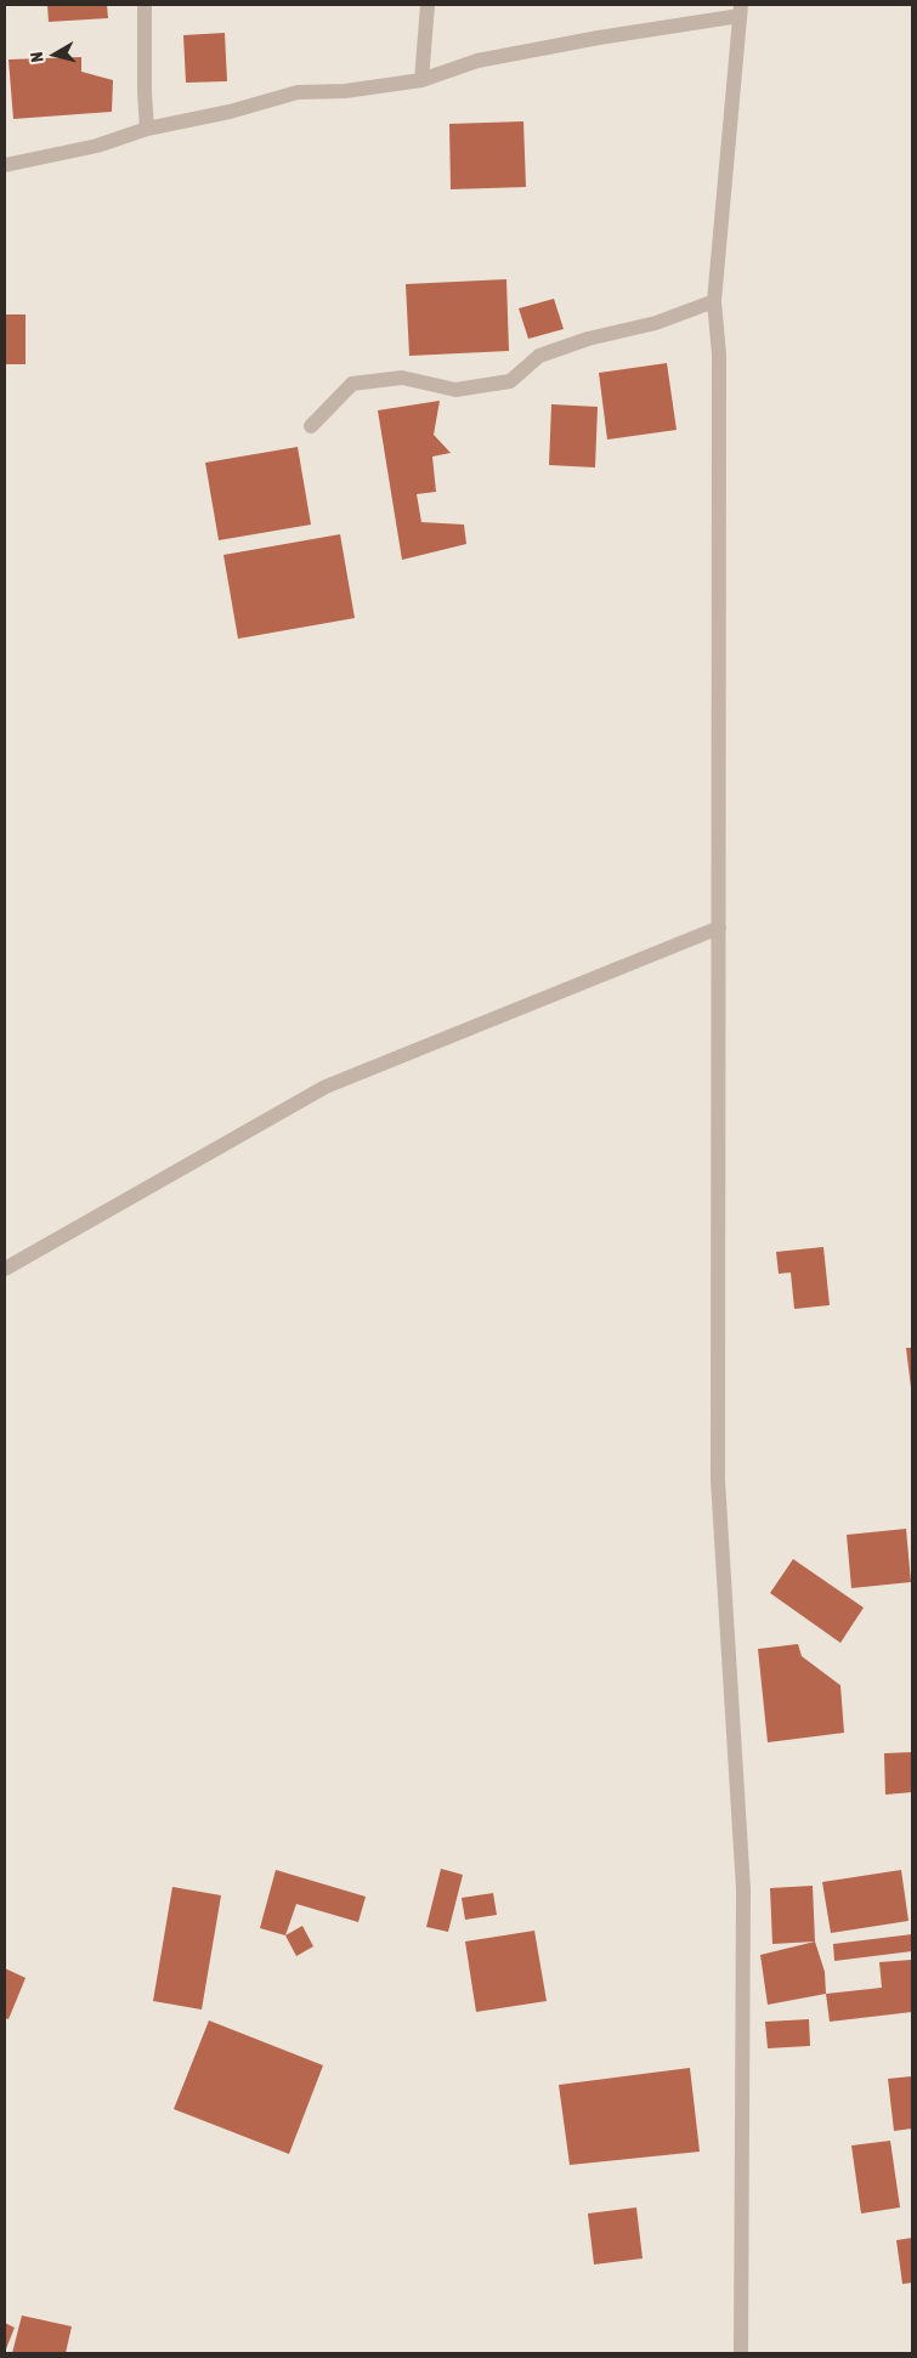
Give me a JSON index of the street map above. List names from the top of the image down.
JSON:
{
  "north": "left"
}
